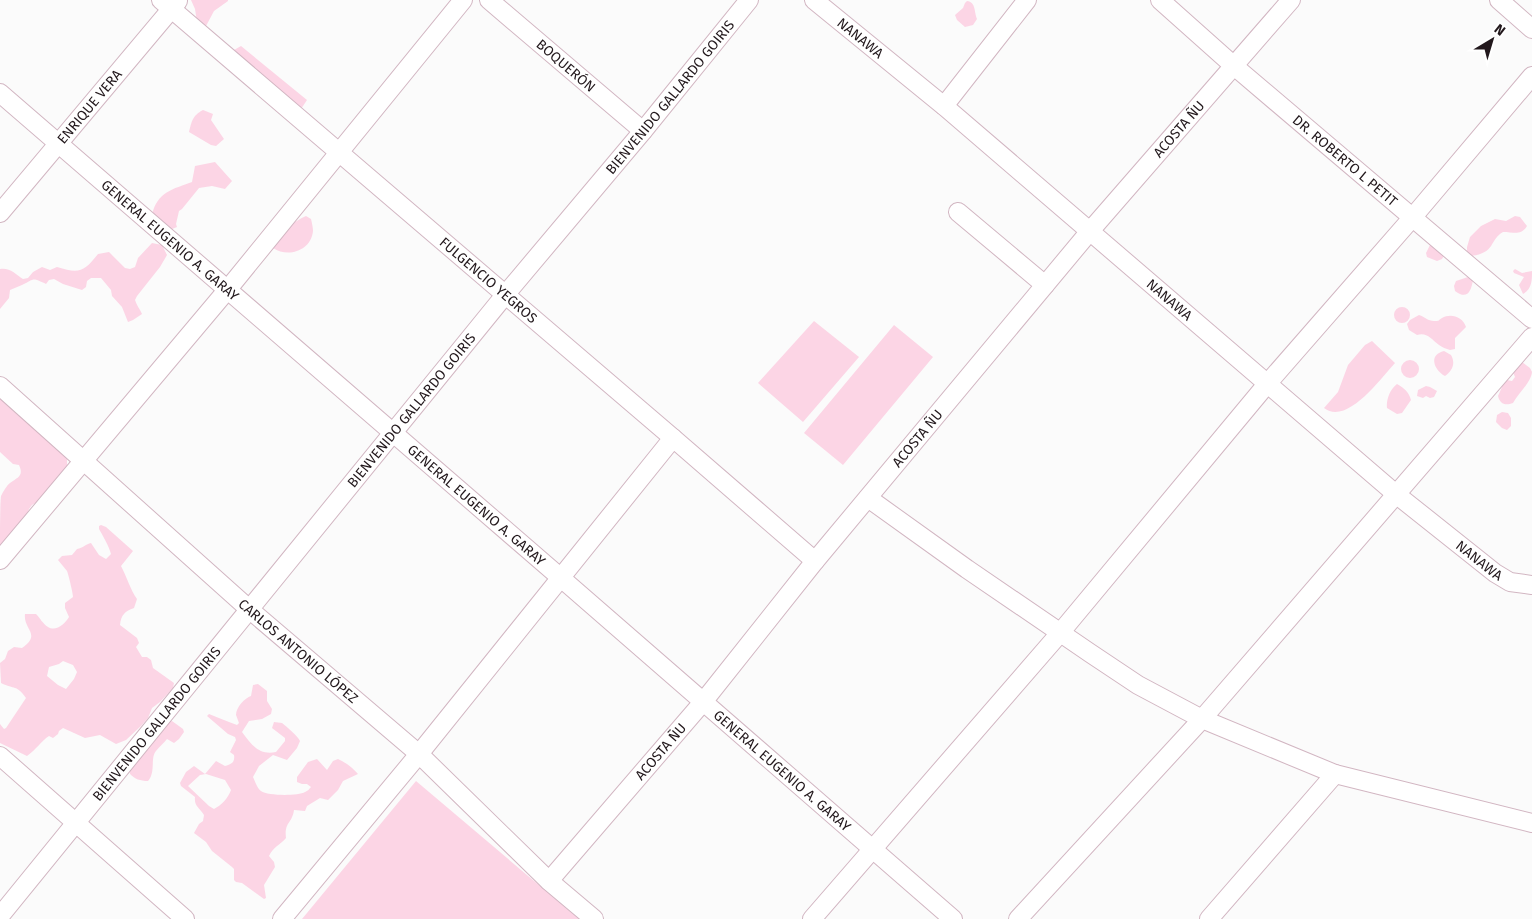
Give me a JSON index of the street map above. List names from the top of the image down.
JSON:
{
  "streets": {
    "street": [
      "NANAWA",
      "BOQUERÓN",
      "BIENVENIDO GALLARDO GOIRIS",
      "ENRIQUE VERA",
      "ACOSTA ÑU",
      "DR. ROBERTO L PETIT",
      "GENERAL EUGENIO A. GARAY",
      "FULGENCIO YEGROS",
      "CARLOS ANTONIO LÓPEZ"
    ]
  },
  "crossings": [
    ["NANAWA", "ACOSTA ÑU"],
    ["BOQUERÓN", "BIENVENIDO GALLARDO GOIRIS"],
    ["BIENVENIDO GALLARDO GOIRIS", "GENERAL EUGENIO A. GARAY"],
    ["BIENVENIDO GALLARDO GOIRIS", "FULGENCIO YEGROS"],
    ["BIENVENIDO GALLARDO GOIRIS", "CARLOS ANTONIO LÓPEZ"],
    ["ENRIQUE VERA", "GENERAL EUGENIO A. GARAY"],
    ["ENRIQUE VERA", "FULGENCIO YEGROS"],
    ["ACOSTA ÑU", "DR. ROBERTO L PETIT"],
    ["ACOSTA ÑU", "GENERAL EUGENIO A. GARAY"],
    ["ACOSTA ÑU", "FULGENCIO YEGROS"],
    ["ACOSTA ÑU", "CARLOS ANTONIO LÓPEZ"]
  ],
  "north": "top right"
}
